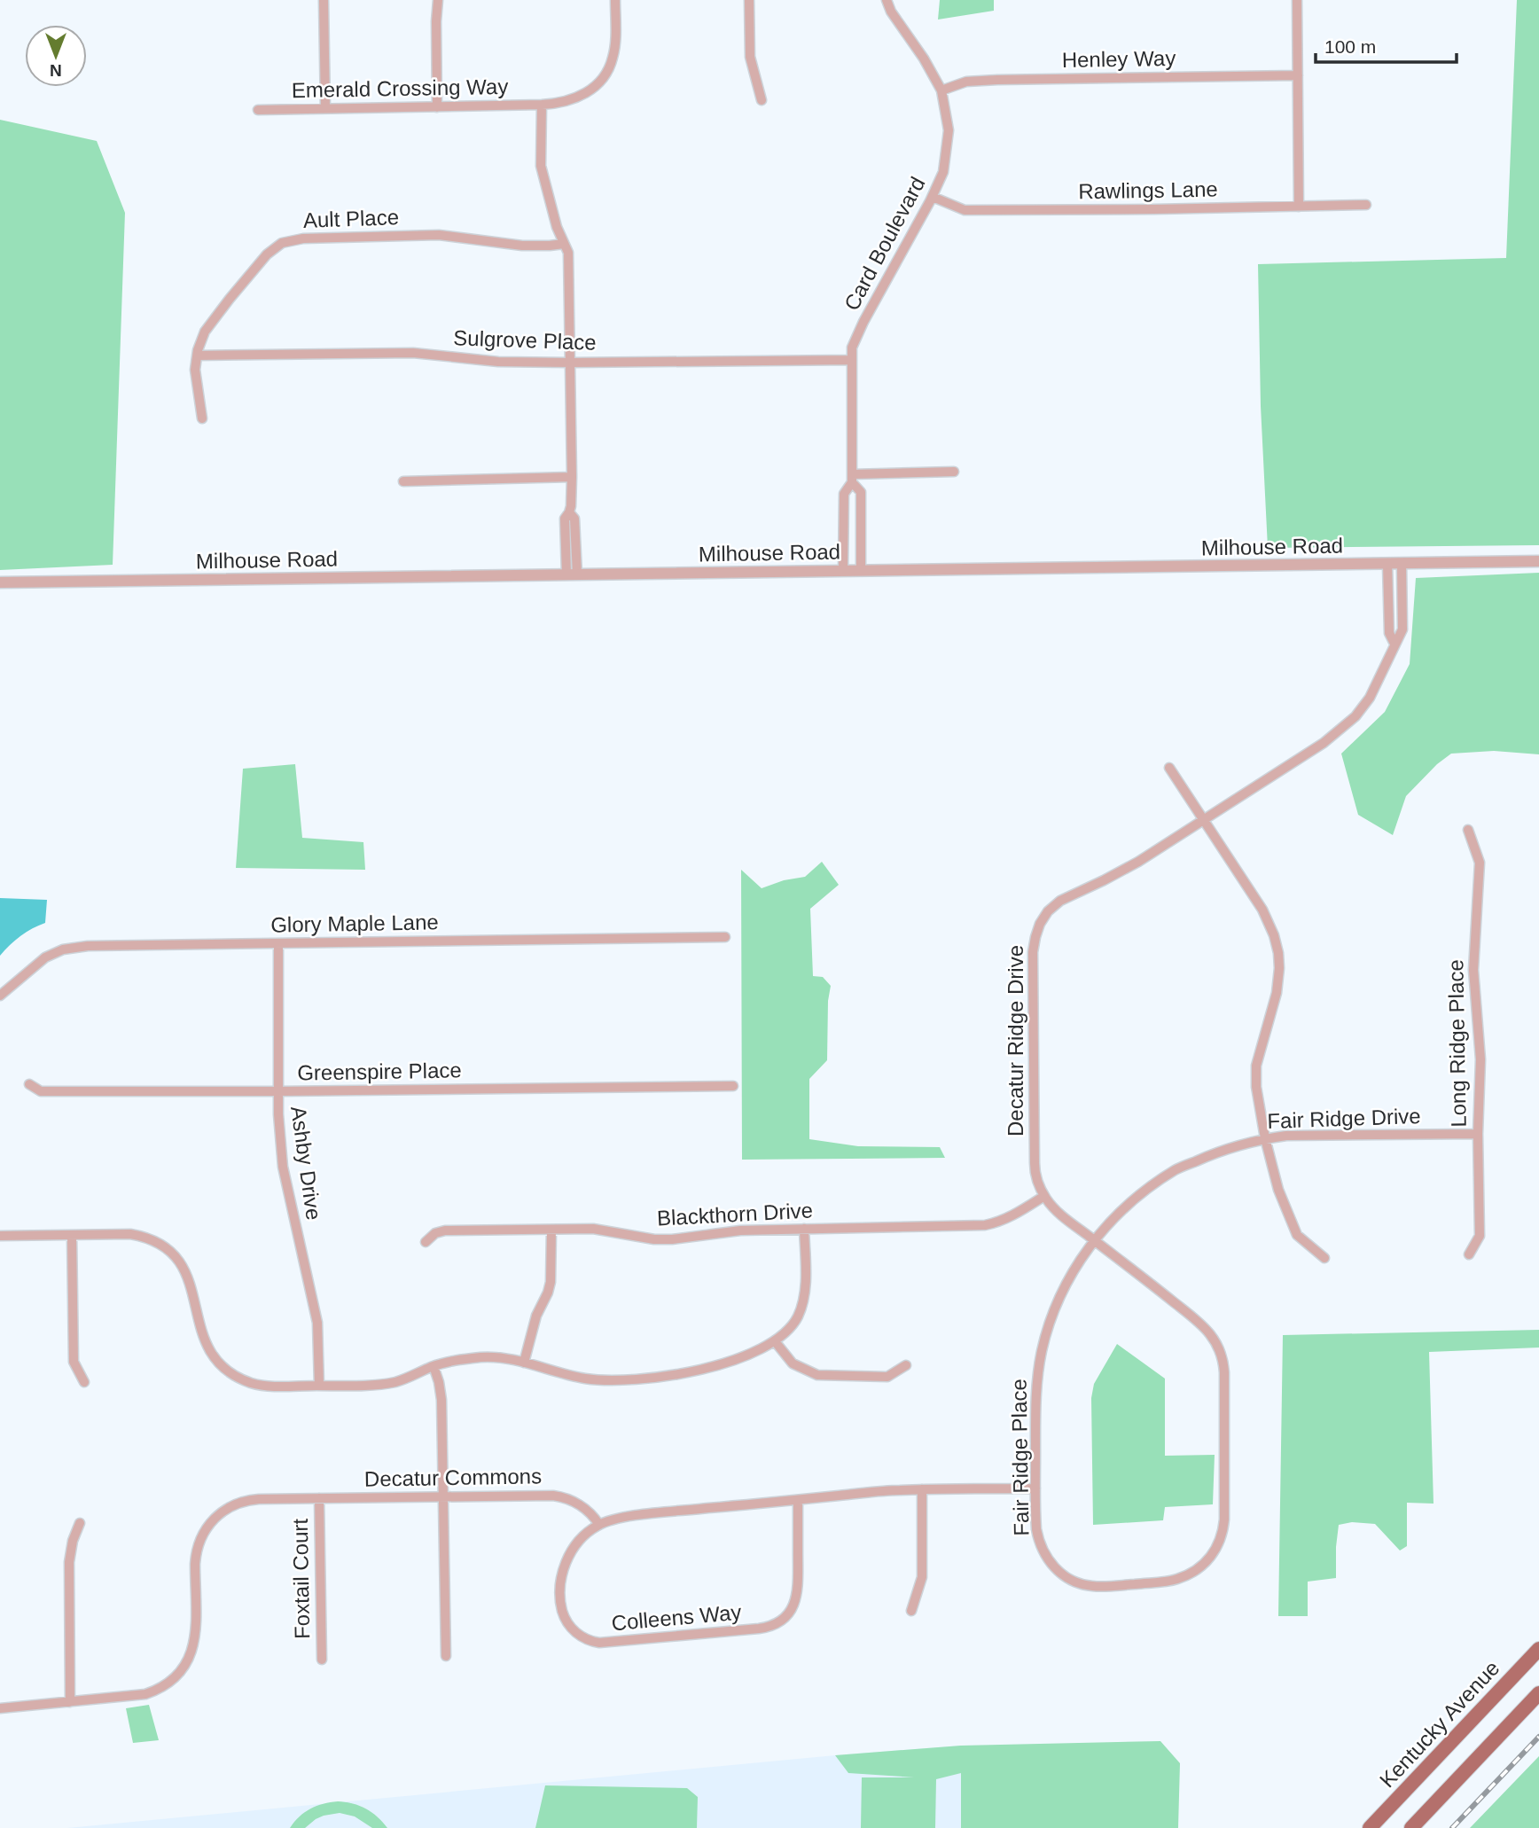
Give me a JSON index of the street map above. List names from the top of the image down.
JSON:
{
  "streets": {
    "main road": ["Kentucky Avenue"],
    "street": [
      "Henley Way",
      "Emerald Crossing Way",
      "Rawlings Lane",
      "Ault Place",
      "Card Boulevard",
      "Sulgrove Place",
      "Milhouse Road",
      "Glory Maple Lane",
      "Decatur Ridge Drive",
      "Long Ridge Place",
      "Greenspire Place",
      "Fair Ridge Drive",
      "Ashby Drive",
      "Blackthorn Drive",
      "Fair Ridge Place",
      "Decatur Commons",
      "Foxtail Court",
      "Colleens Way"
    ]
  },
  "crossings": [
    ["Henley Way", "Card Boulevard"],
    ["Rawlings Lane", "Card Boulevard"],
    ["Ault Place", "Sulgrove Place"],
    ["Card Boulevard", "Sulgrove Place"],
    ["Card Boulevard", "Milhouse Road"],
    ["Milhouse Road", "Decatur Ridge Drive"],
    ["Glory Maple Lane", "Ashby Drive"],
    ["Decatur Ridge Drive", "Fair Ridge Drive"],
    ["Decatur Ridge Drive", "Blackthorn Drive"],
    ["Decatur Ridge Drive", "Fair Ridge Place"],
    ["Long Ridge Place", "Fair Ridge Drive"],
    ["Greenspire Place", "Ashby Drive"],
    ["Fair Ridge Drive", "Fair Ridge Place"],
    ["Decatur Commons", "Foxtail Court"],
    ["Decatur Commons", "Colleens Way"]
  ],
  "scale_bar": "100 m",
  "north": "bottom"
}
